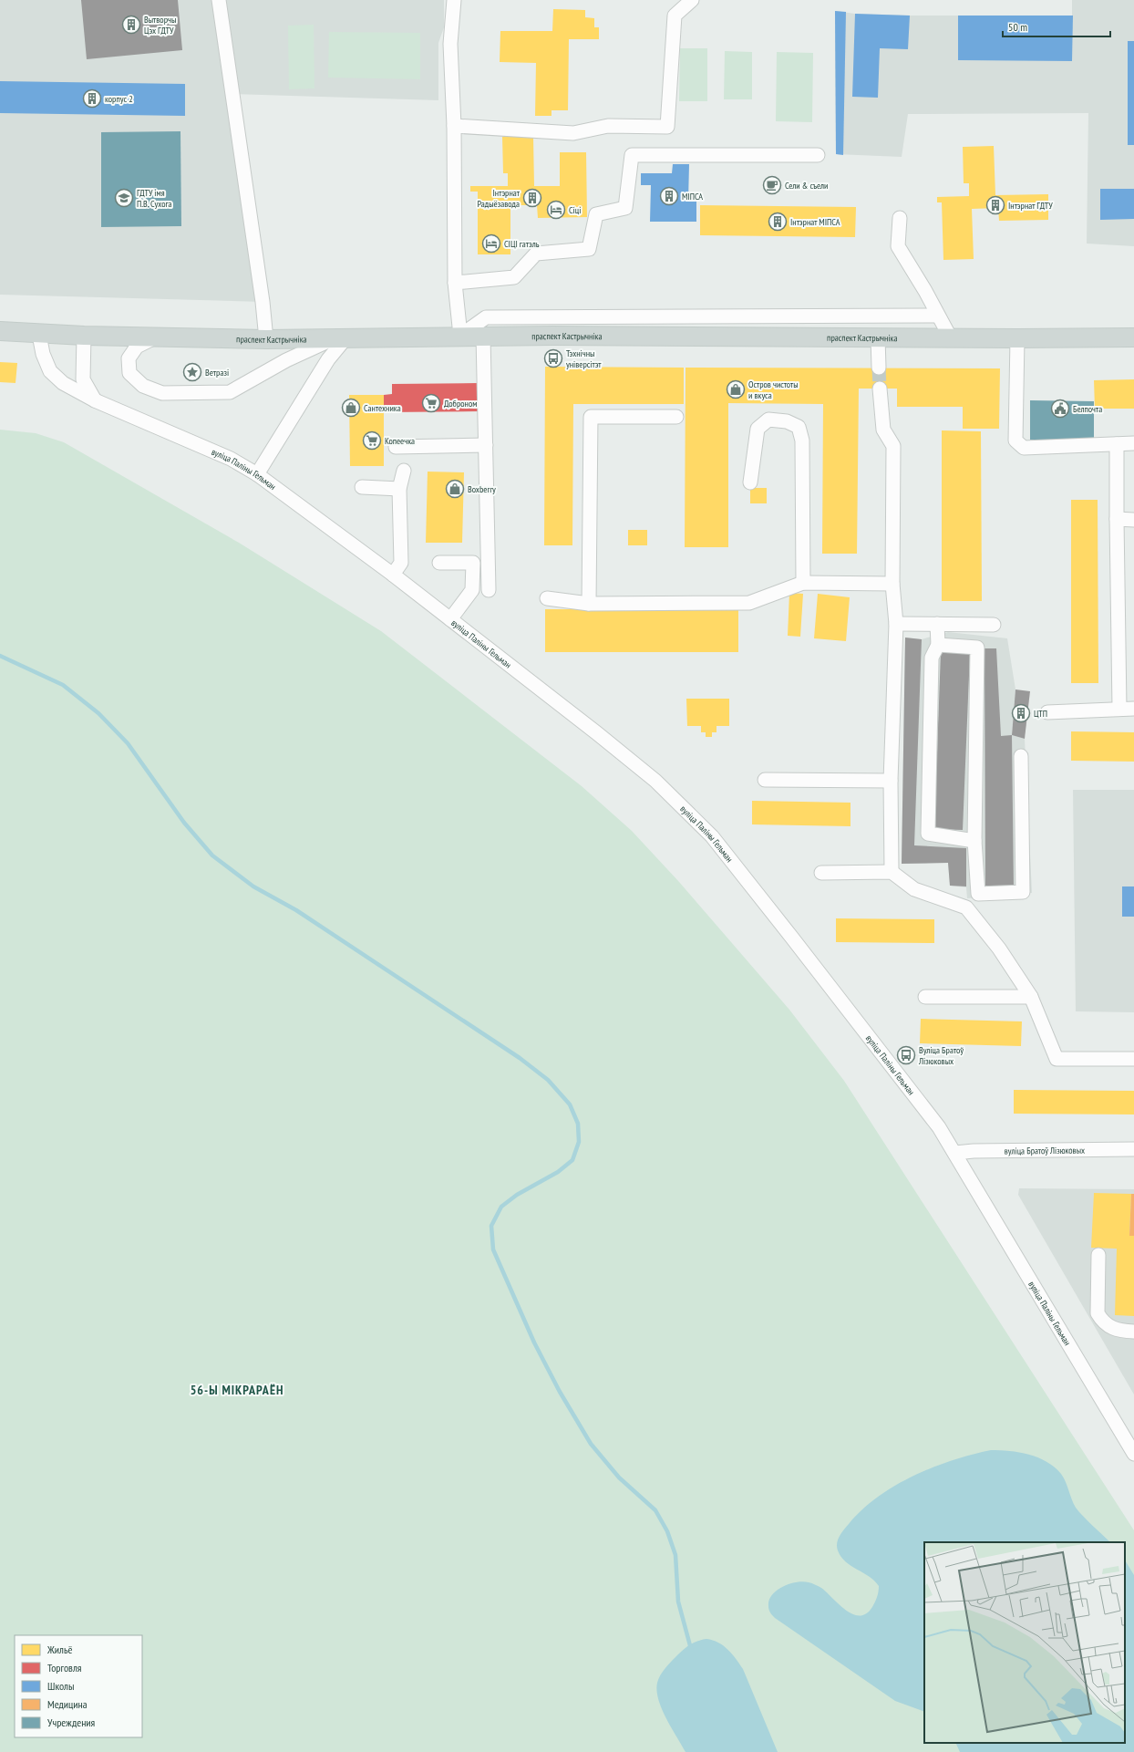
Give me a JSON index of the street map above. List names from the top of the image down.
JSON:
{
  "streets": {
    "main road": ["праспект Кастрычніка"],
    "street": ["вуліца Паліны Гельман", "вуліца Братоў Лізюковых"]
  },
  "crossings": [
    ["праспект Кастрычніка", "вуліца Паліны Гельман"],
    ["вуліца Паліны Гельман", "вуліца Братоў Лізюковых"]
  ],
  "districts": ["56-Ы МІКРАРАЁН"],
  "places": {
    "building": [
      "Вытворчы Цэх ГДТУ",
      "корпус 2",
      "МІПСА",
      "Інтэрнат Радыёзавода",
      "Інтэрнат ГДТУ",
      "Інтэрнат МІПСА",
      "ЦТП"
    ],
    "cafe": ["Сели & съели"],
    "school or university": ["ГДТУ імя П.В. Сухога"],
    "hotel": ["Сіці", "СІЦІ гатэль"],
    "bus stop": ["Тэхнічны універсітэт", "Вуліца Братоў Лізюковых"],
    "place": ["Ветразі"],
    "shop": ["Остров чистоты и вкуса", "Сантехника", "Boxberry"],
    "supermarket": ["Доброном", "Копеечка"],
    "public building": ["Белпочта"]
  },
  "legend": [
    "Жильё",
    "Торговля",
    "Школы",
    "Медицина",
    "Учреждения"
  ],
  "scale_bar": "50 m"
}
